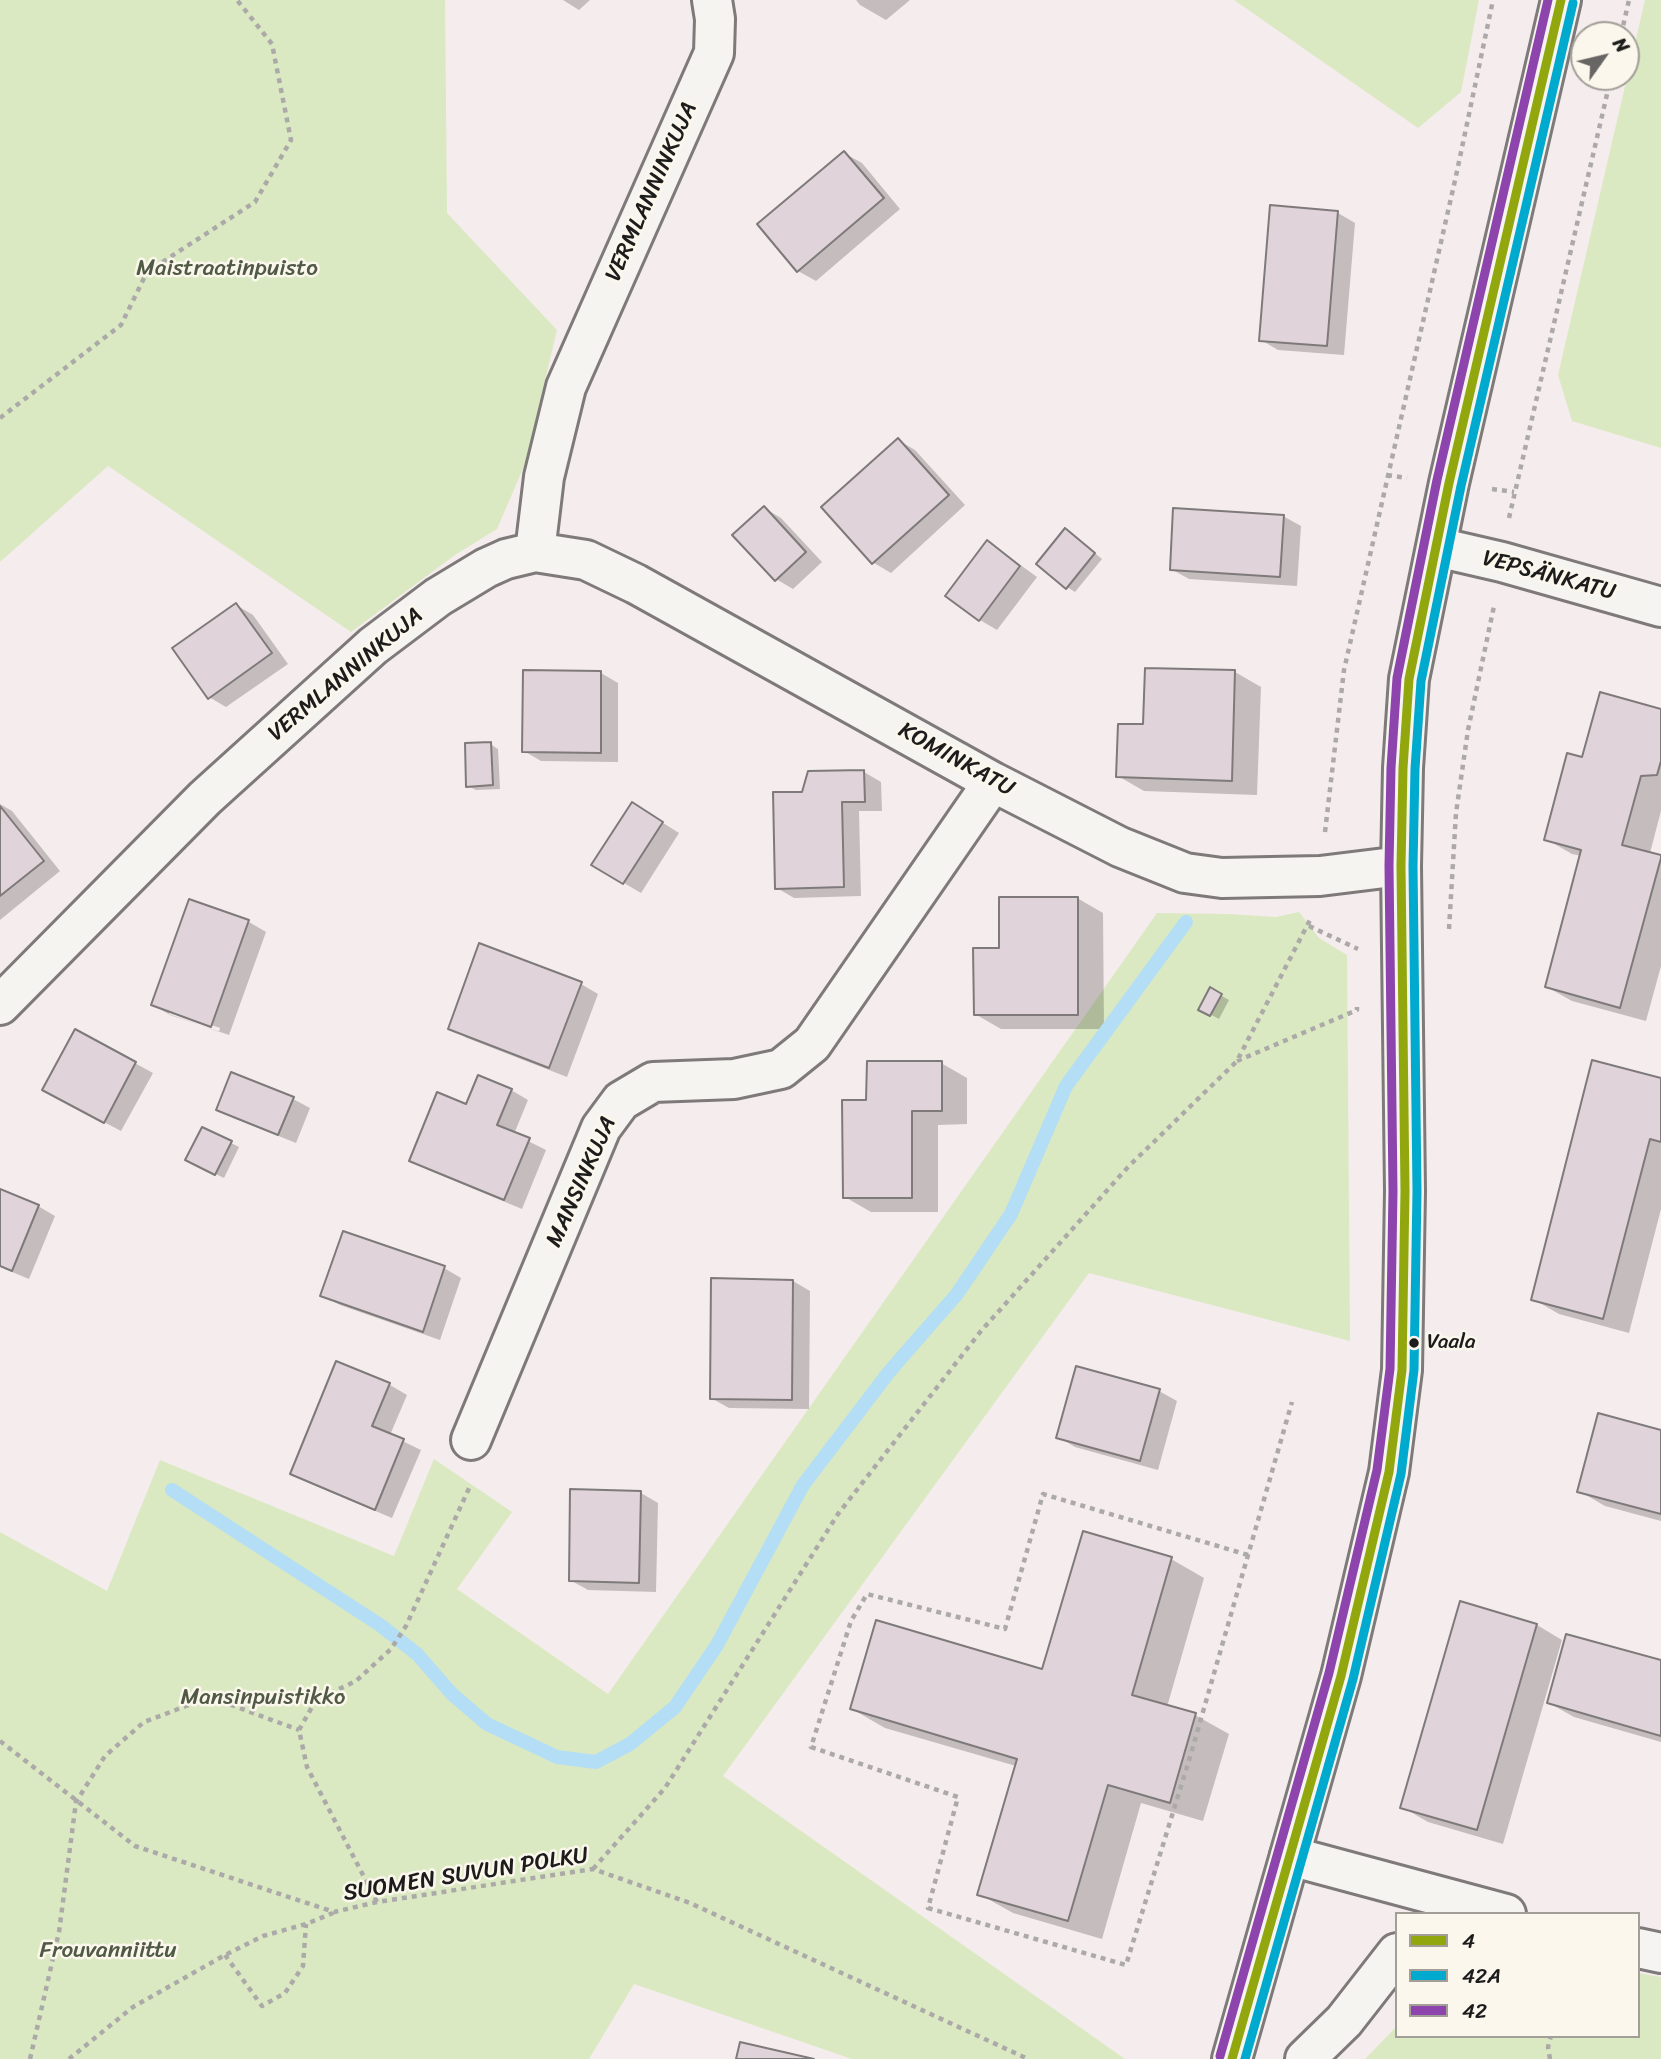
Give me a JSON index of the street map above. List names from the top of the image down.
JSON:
{
  "streets": {
    "street": [
      "VERMLANNINKUJA",
      "VEPSÄNKATU",
      "KOMINKATU",
      "MANSINKUJA"
    ],
    "path": ["SUOMEN SUVUN POLKU"]
  },
  "crossings": [
    ["VERMLANNINKUJA", "KOMINKATU"],
    ["KOMINKATU", "MANSINKUJA"]
  ],
  "parks": ["Maistraatinpuisto", "Mansinpuistikko", "Frouvanniittu"],
  "places": ["Vaala"],
  "lines": ["transit line 4", "transit line 42", "transit line 42A"],
  "legend": ["4", "42A", "42"],
  "north": "top right"
}
